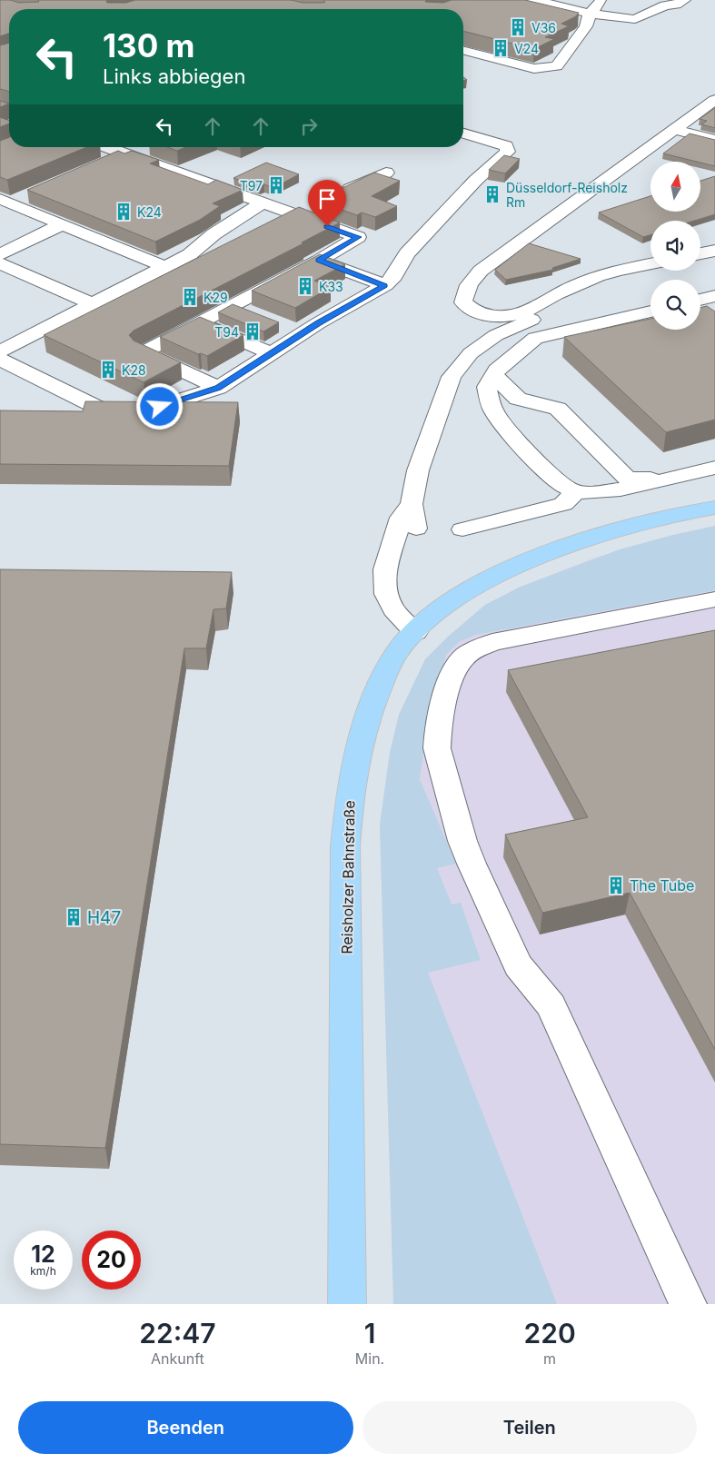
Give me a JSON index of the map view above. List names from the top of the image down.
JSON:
{
  "streets": {
    "main road": ["Reisholzer Bahnstraße"]
  },
  "places": {
    "building": [
      "V36",
      "V24",
      "T97",
      "Düsseldorf-Reisholz Rm",
      "K24",
      "K33",
      "K29",
      "T94",
      "K28",
      "The Tube",
      "H47"
    ]
  },
  "north": "top",
  "page": {
    "turn": ["130 m", "Links abbiegen"],
    "speed": "12 km/h",
    "limit": "20",
    "eta": [
      "22:47",
      "Ankunft",
      "1",
      "Min.",
      "220",
      "m"
    ],
    "buttons": ["Beenden", "Teilen"]
  }
}
